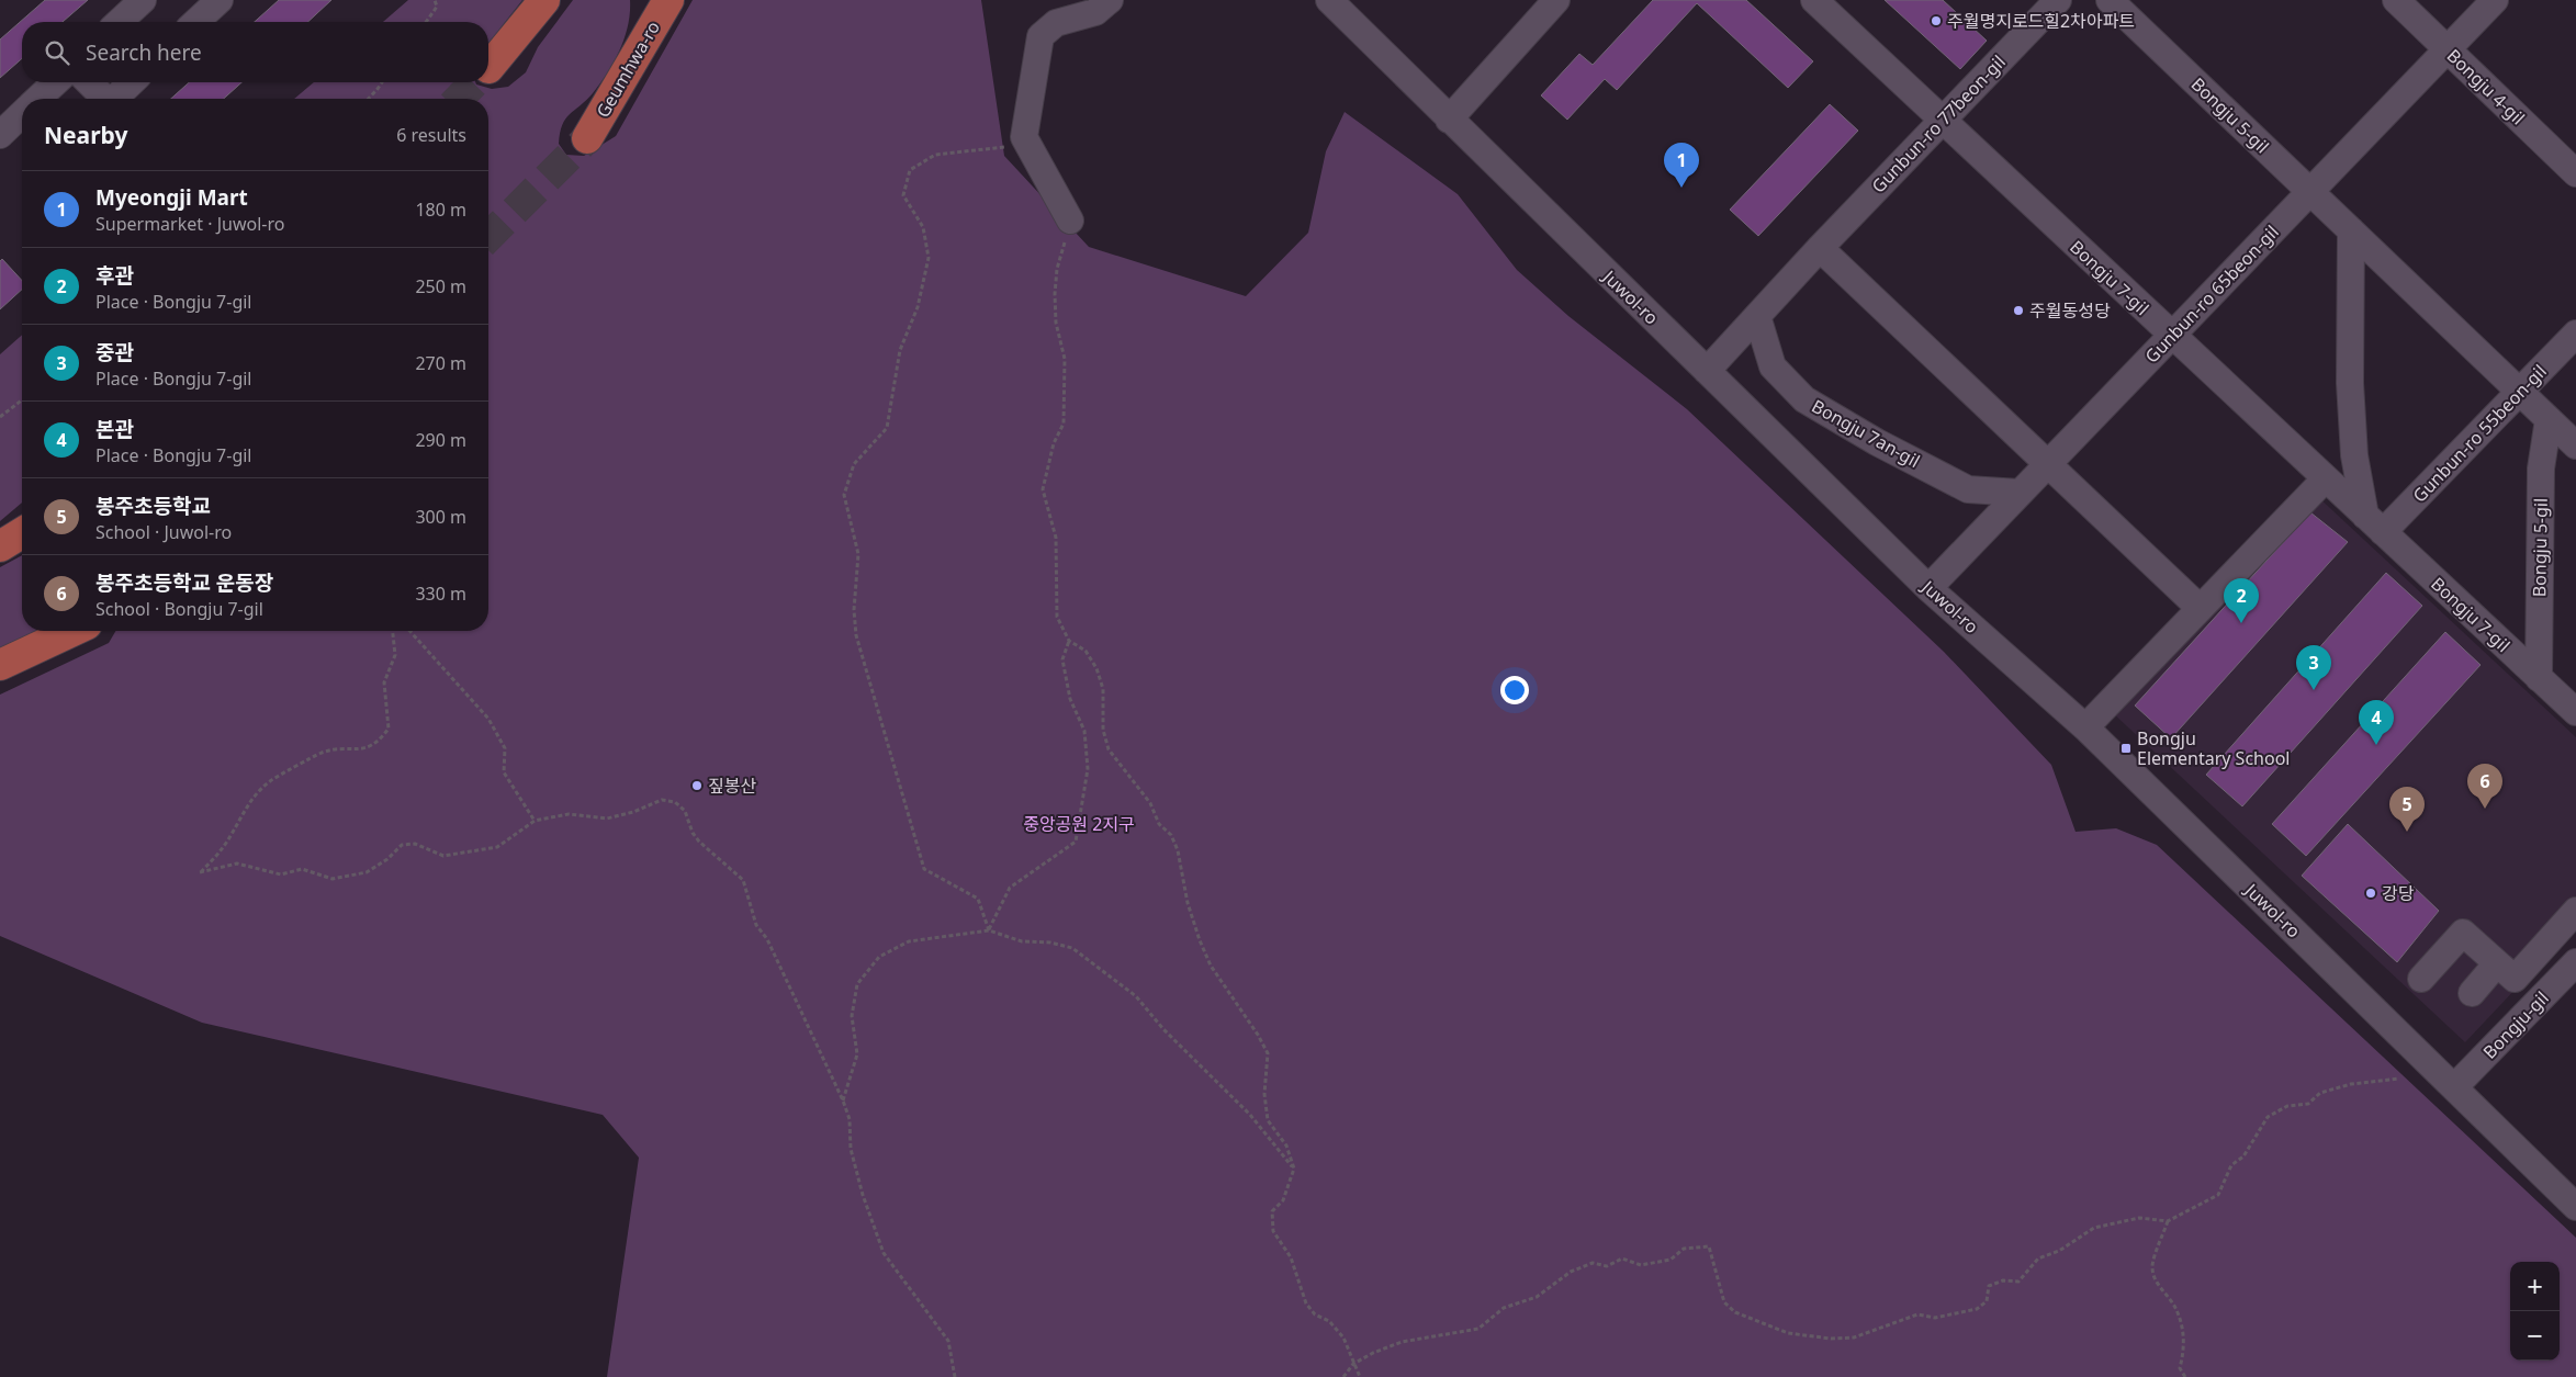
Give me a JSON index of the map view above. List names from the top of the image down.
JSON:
{
  "streets": {
    "main road": ["Geumhwa-ro"],
    "street": [
      "Bongju 4-gil",
      "Bongju 5-gil",
      "Gunbun-ro 77beon-gil",
      "Bongju 7-gil",
      "Gunbun-ro 65beon-gil",
      "Juwol-ro",
      "Bongju 7an-gil",
      "Gunbun-ro 55beon-gil",
      "Bongju-gil"
    ]
  },
  "crossings": [
    ["Bongju 4-gil", "Gunbun-ro 65beon-gil"],
    ["Bongju 5-gil", "Bongju 7-gil"],
    ["Bongju 5-gil", "Gunbun-ro 65beon-gil"],
    ["Bongju 5-gil", "Gunbun-ro 55beon-gil"],
    ["Gunbun-ro 77beon-gil", "Bongju 7-gil"],
    ["Gunbun-ro 77beon-gil", "Juwol-ro"],
    ["Gunbun-ro 77beon-gil", "Bongju 7an-gil"],
    ["Bongju 7-gil", "Gunbun-ro 65beon-gil"],
    ["Bongju 7-gil", "Gunbun-ro 55beon-gil"],
    ["Gunbun-ro 65beon-gil", "Juwol-ro"],
    ["Gunbun-ro 65beon-gil", "Bongju 7an-gil"],
    ["Juwol-ro", "Bongju-gil"]
  ],
  "parks": ["중앙공원 2지구"],
  "places": {
    "other": [
      "주월명지로드힐2차아파트",
      "주월동성당",
      "짚봉산",
      "강당"
    ],
    "transit": ["Bongju Elementary School"]
  },
  "page": {
    "search": "Search here",
    "heading": ["Nearby", "6 results"],
    "pins": [
      "1",
      "2",
      "3",
      "4",
      "6",
      "5"
    ],
    "list": [
      {
        "mark": "1",
        "name": "Myeongji Mart",
        "note": "Supermarket · Juwol-ro",
        "value": "180 m"
      },
      {
        "mark": "2",
        "name": "후관",
        "note": "Place · Bongju 7-gil",
        "value": "250 m"
      },
      {
        "mark": "3",
        "name": "중관",
        "note": "Place · Bongju 7-gil",
        "value": "270 m"
      },
      {
        "mark": "4",
        "name": "본관",
        "note": "Place · Bongju 7-gil",
        "value": "290 m"
      },
      {
        "mark": "5",
        "name": "봉주초등학교",
        "note": "School · Juwol-ro",
        "value": "300 m"
      },
      {
        "mark": "6",
        "name": "봉주초등학교 운동장",
        "note": "School · Bongju 7-gil",
        "value": "330 m"
      }
    ],
    "map_buttons": ["+", "−"]
  }
}
